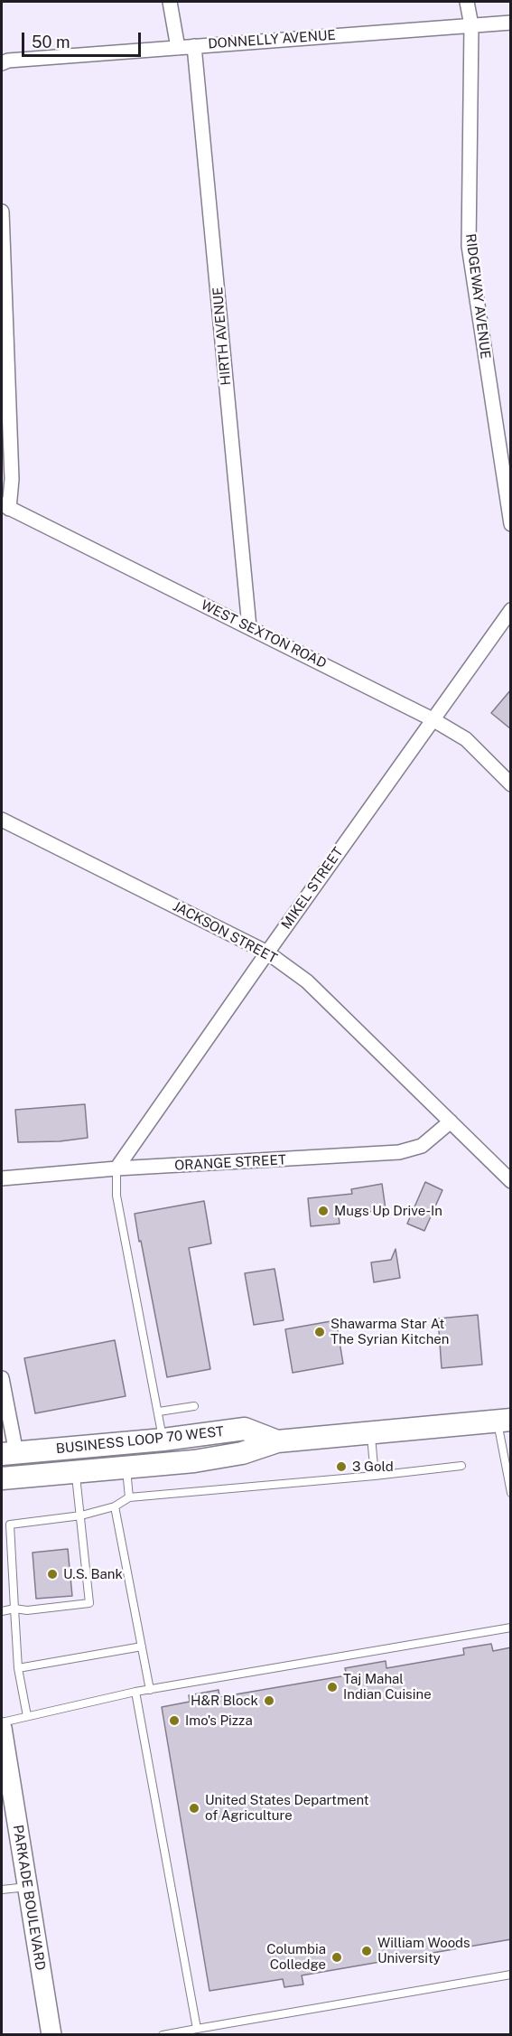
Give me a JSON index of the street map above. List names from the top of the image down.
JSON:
{
  "streets": {
    "main road": ["BUSINESS LOOP 70 WEST"],
    "street": [
      "DONNELLY AVENUE",
      "RIDGEWAY AVENUE",
      "HIRTH AVENUE",
      "WEST SEXTON ROAD",
      "MIKEL STREET",
      "JACKSON STREET",
      "ORANGE STREET",
      "PARKADE BOULEVARD"
    ]
  },
  "crossings": [
    ["DONNELLY AVENUE", "RIDGEWAY AVENUE"],
    ["DONNELLY AVENUE", "HIRTH AVENUE"],
    ["HIRTH AVENUE", "WEST SEXTON ROAD"],
    ["WEST SEXTON ROAD", "MIKEL STREET"],
    ["MIKEL STREET", "JACKSON STREET"],
    ["MIKEL STREET", "ORANGE STREET"],
    ["JACKSON STREET", "ORANGE STREET"]
  ],
  "places": [
    "Mugs Up Drive-In",
    "Shawarma Star At The Syrian Kitchen",
    "3 Gold",
    "U.S. Bank",
    "Taj Mahal Indian Cuisine",
    "H&R Block",
    "Imo's Pizza",
    "United States Department of Agriculture",
    "William Woods University",
    "Columbia Colledge"
  ],
  "scale_bar": "50 m"
}
